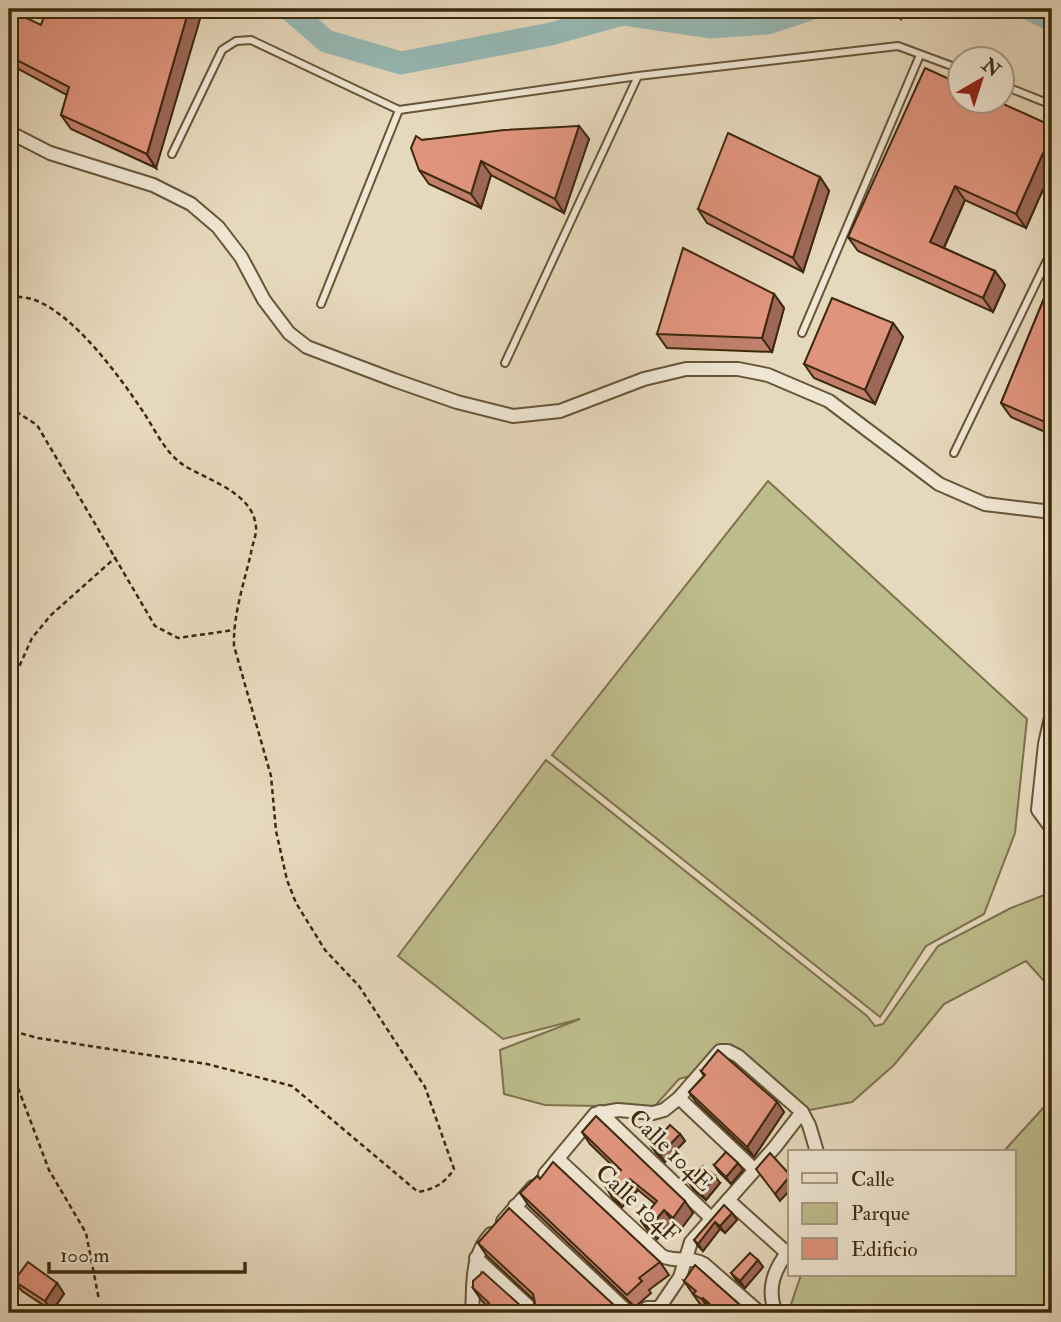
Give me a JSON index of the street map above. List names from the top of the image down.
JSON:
{
  "streets": {
    "street": ["Calle 104E", "Calle 104F"]
  },
  "legend": ["Calle", "Parque", "Edificio"],
  "scale_bar": "100 m",
  "north": "top right"
}
